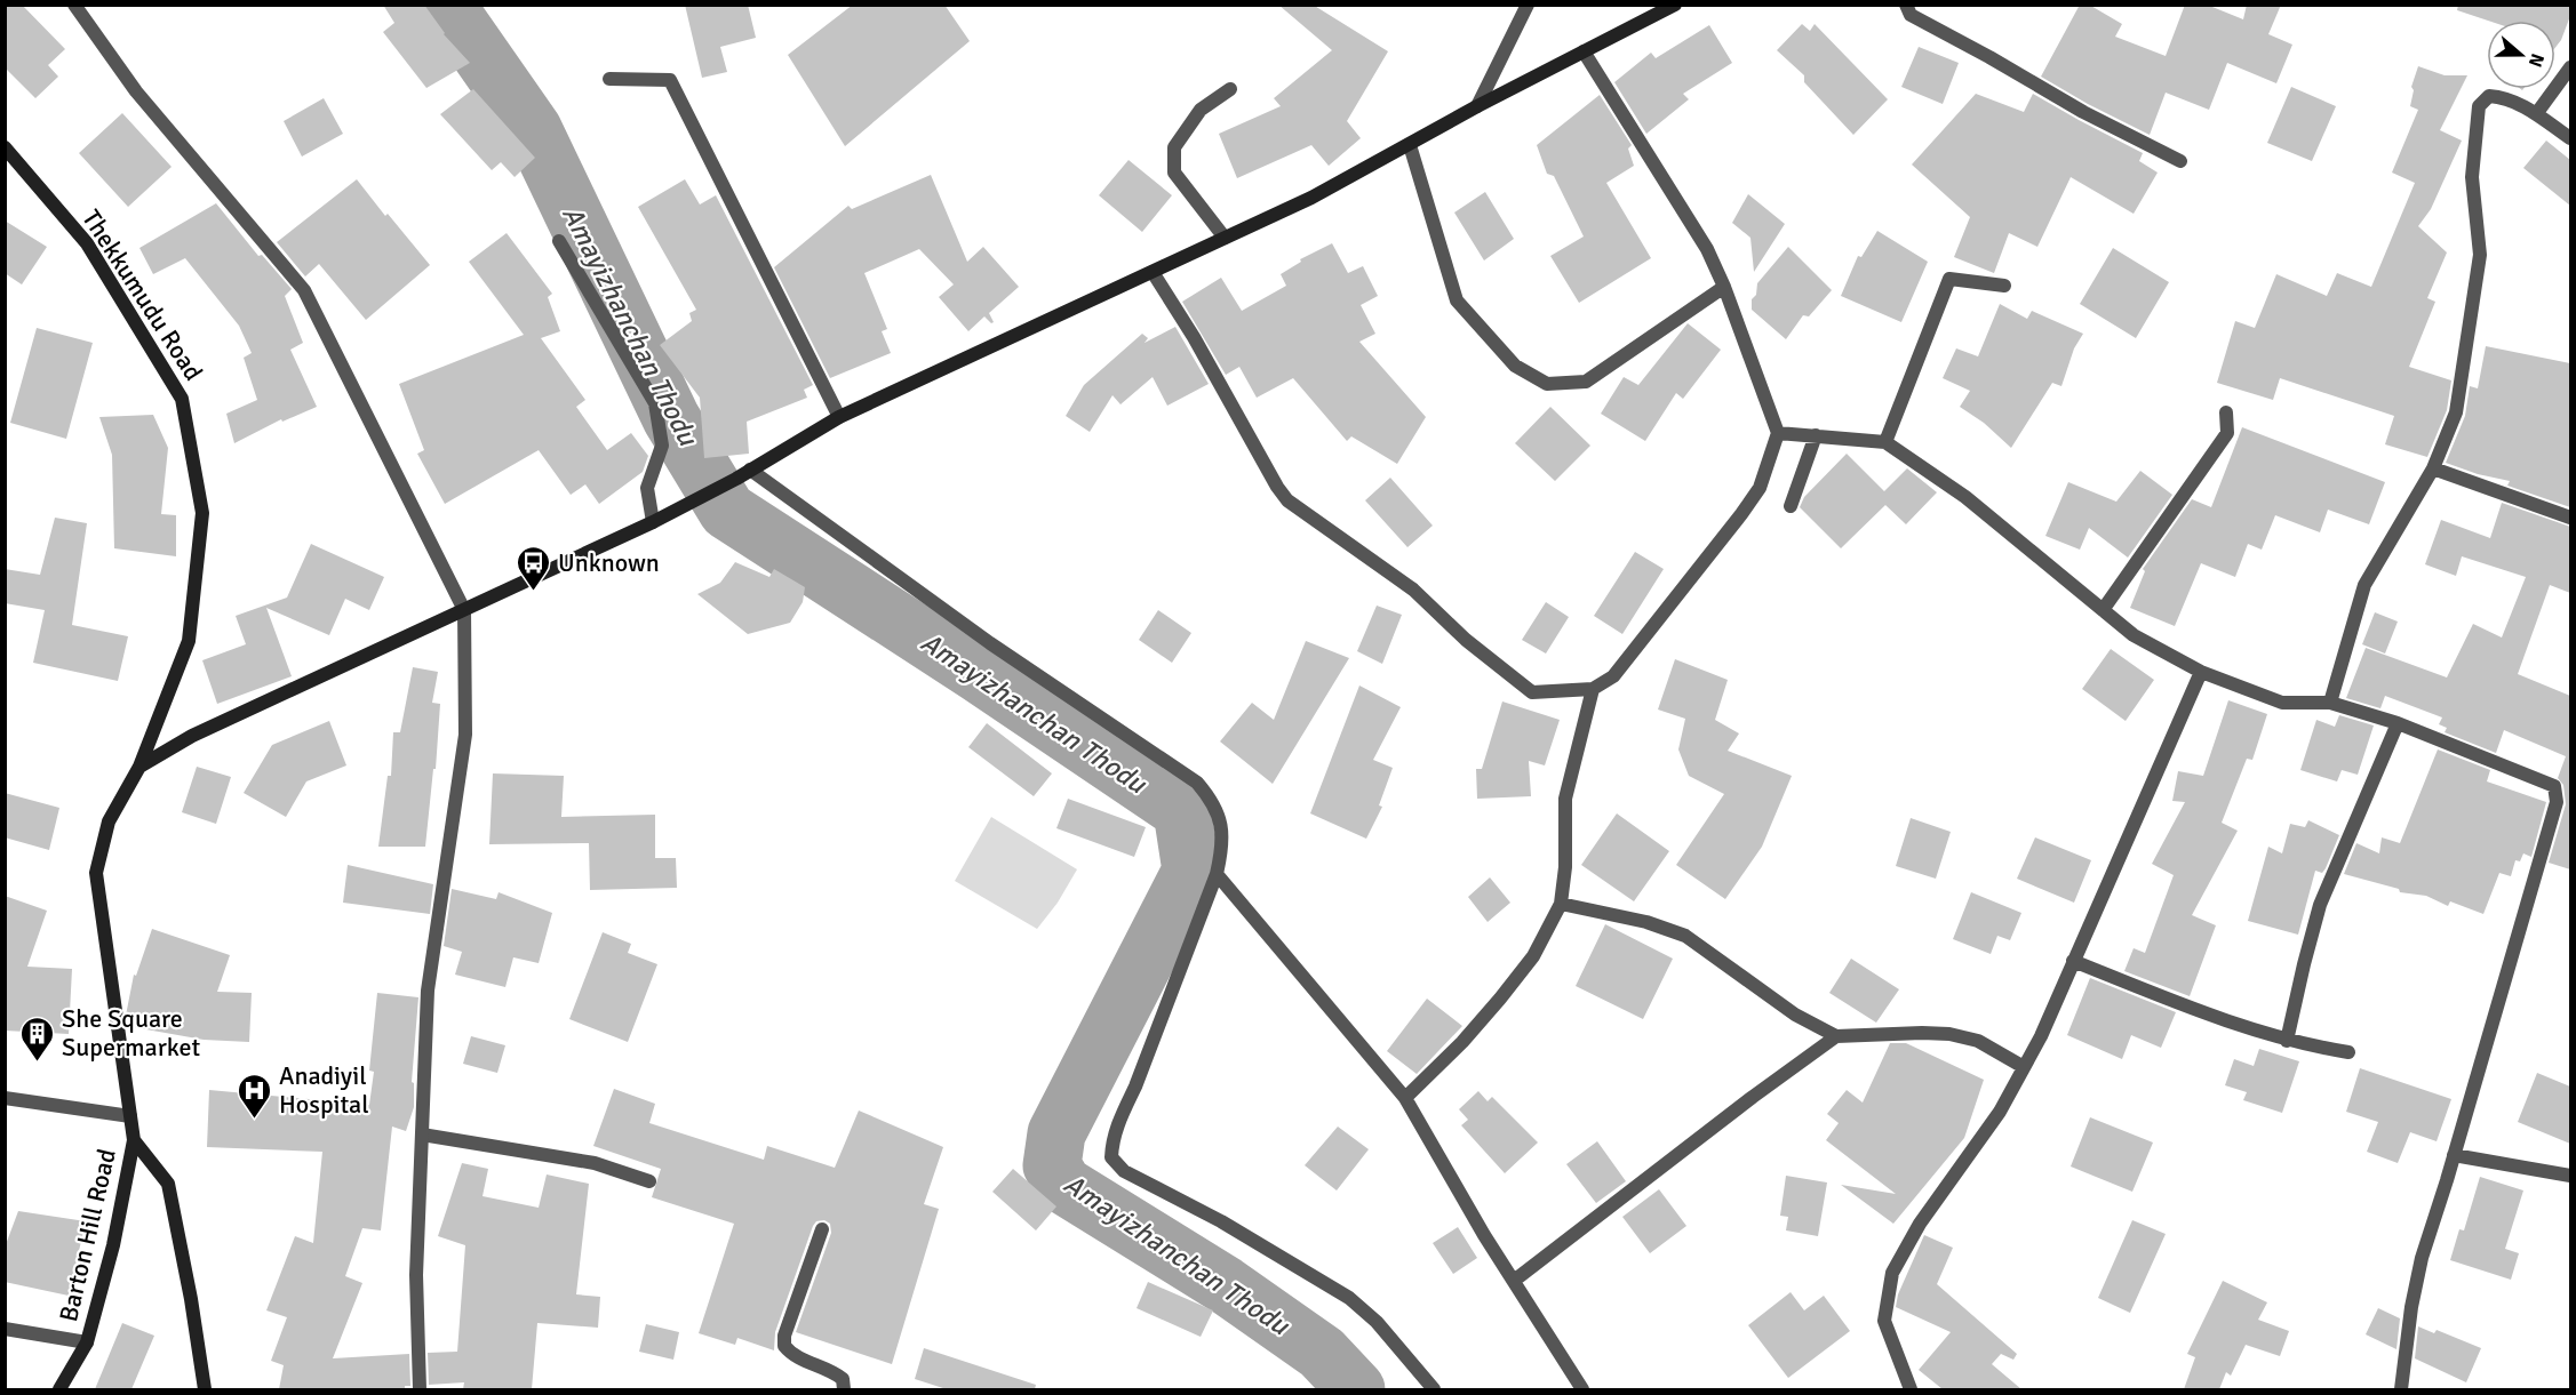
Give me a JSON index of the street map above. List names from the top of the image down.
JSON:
{
  "streets": {
    "main road": ["Thekkumudu Road", "Barton Hill Road"]
  },
  "crossings": [
    ["Thekkumudu Road", "Barton Hill Road"]
  ],
  "water": ["Amayizhanchan Thodu"],
  "places": {
    "bus stop": ["Unknown"],
    "building": ["She Square Supermarket"],
    "hospital": ["Anadiyil Hospital"]
  },
  "north": "right"
}
